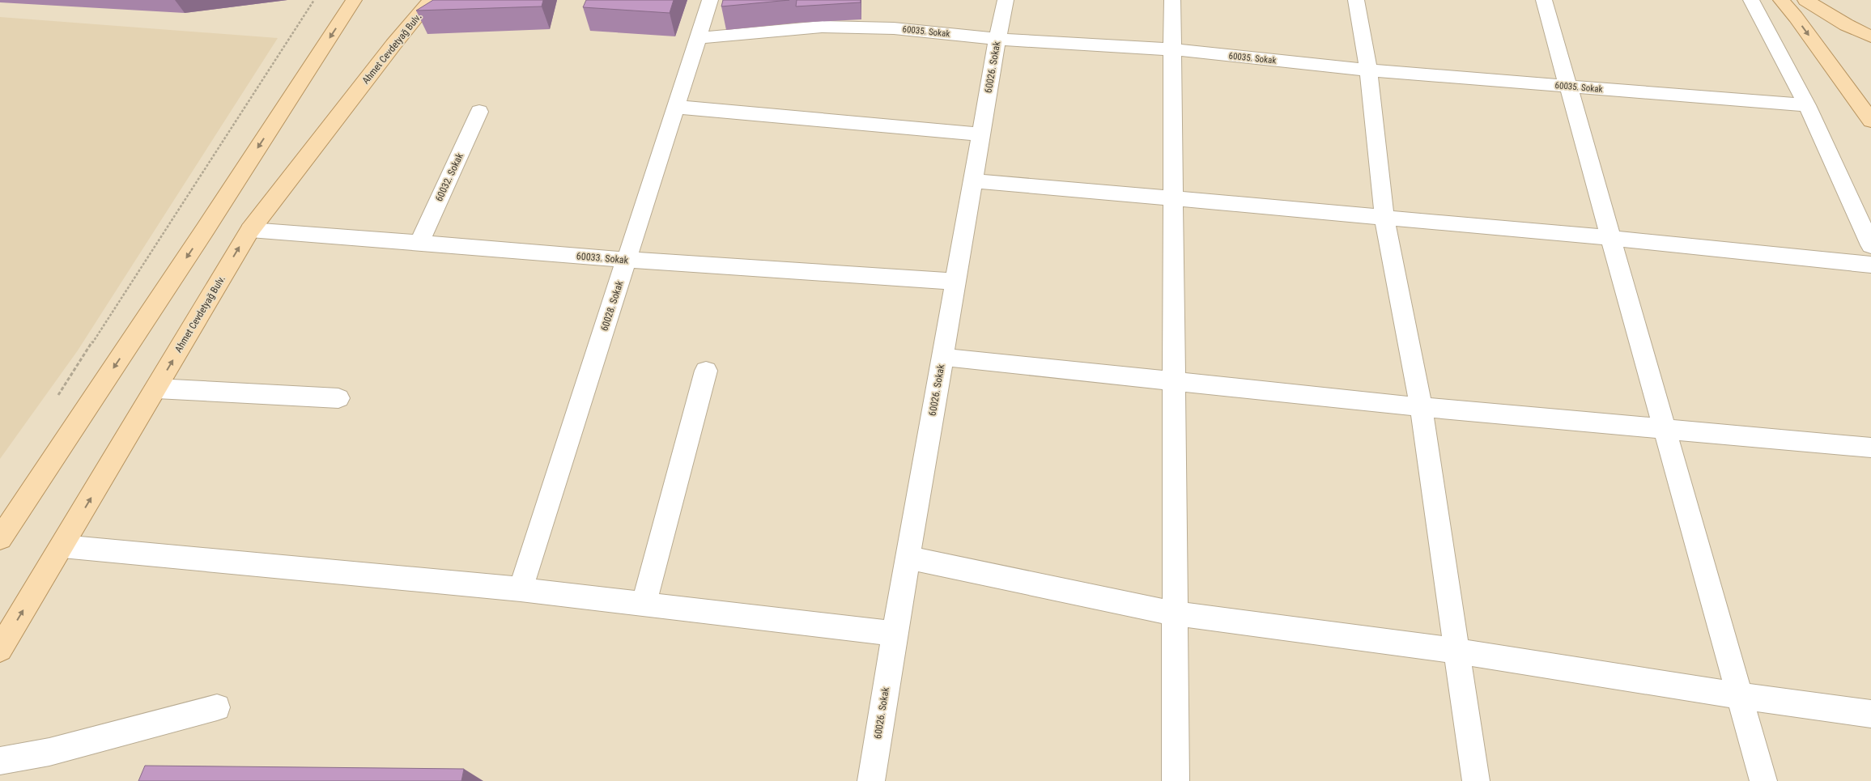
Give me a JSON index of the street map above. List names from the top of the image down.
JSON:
{
  "streets": {
    "main road": ["Ahmet Cevdetyağ Bulv."],
    "street": [
      "60035. Sokak",
      "60026. Sokak",
      "60032. Sokak",
      "60033. Sokak",
      "60028. Sokak"
    ]
  },
  "crossings": [
    ["60035. Sokak", "60026. Sokak"],
    ["60035. Sokak", "60028. Sokak"],
    ["Ahmet Cevdetyağ Bulv.", "60033. Sokak"],
    ["60026. Sokak", "60033. Sokak"],
    ["60032. Sokak", "60033. Sokak"],
    ["60033. Sokak", "60028. Sokak"]
  ]
}
